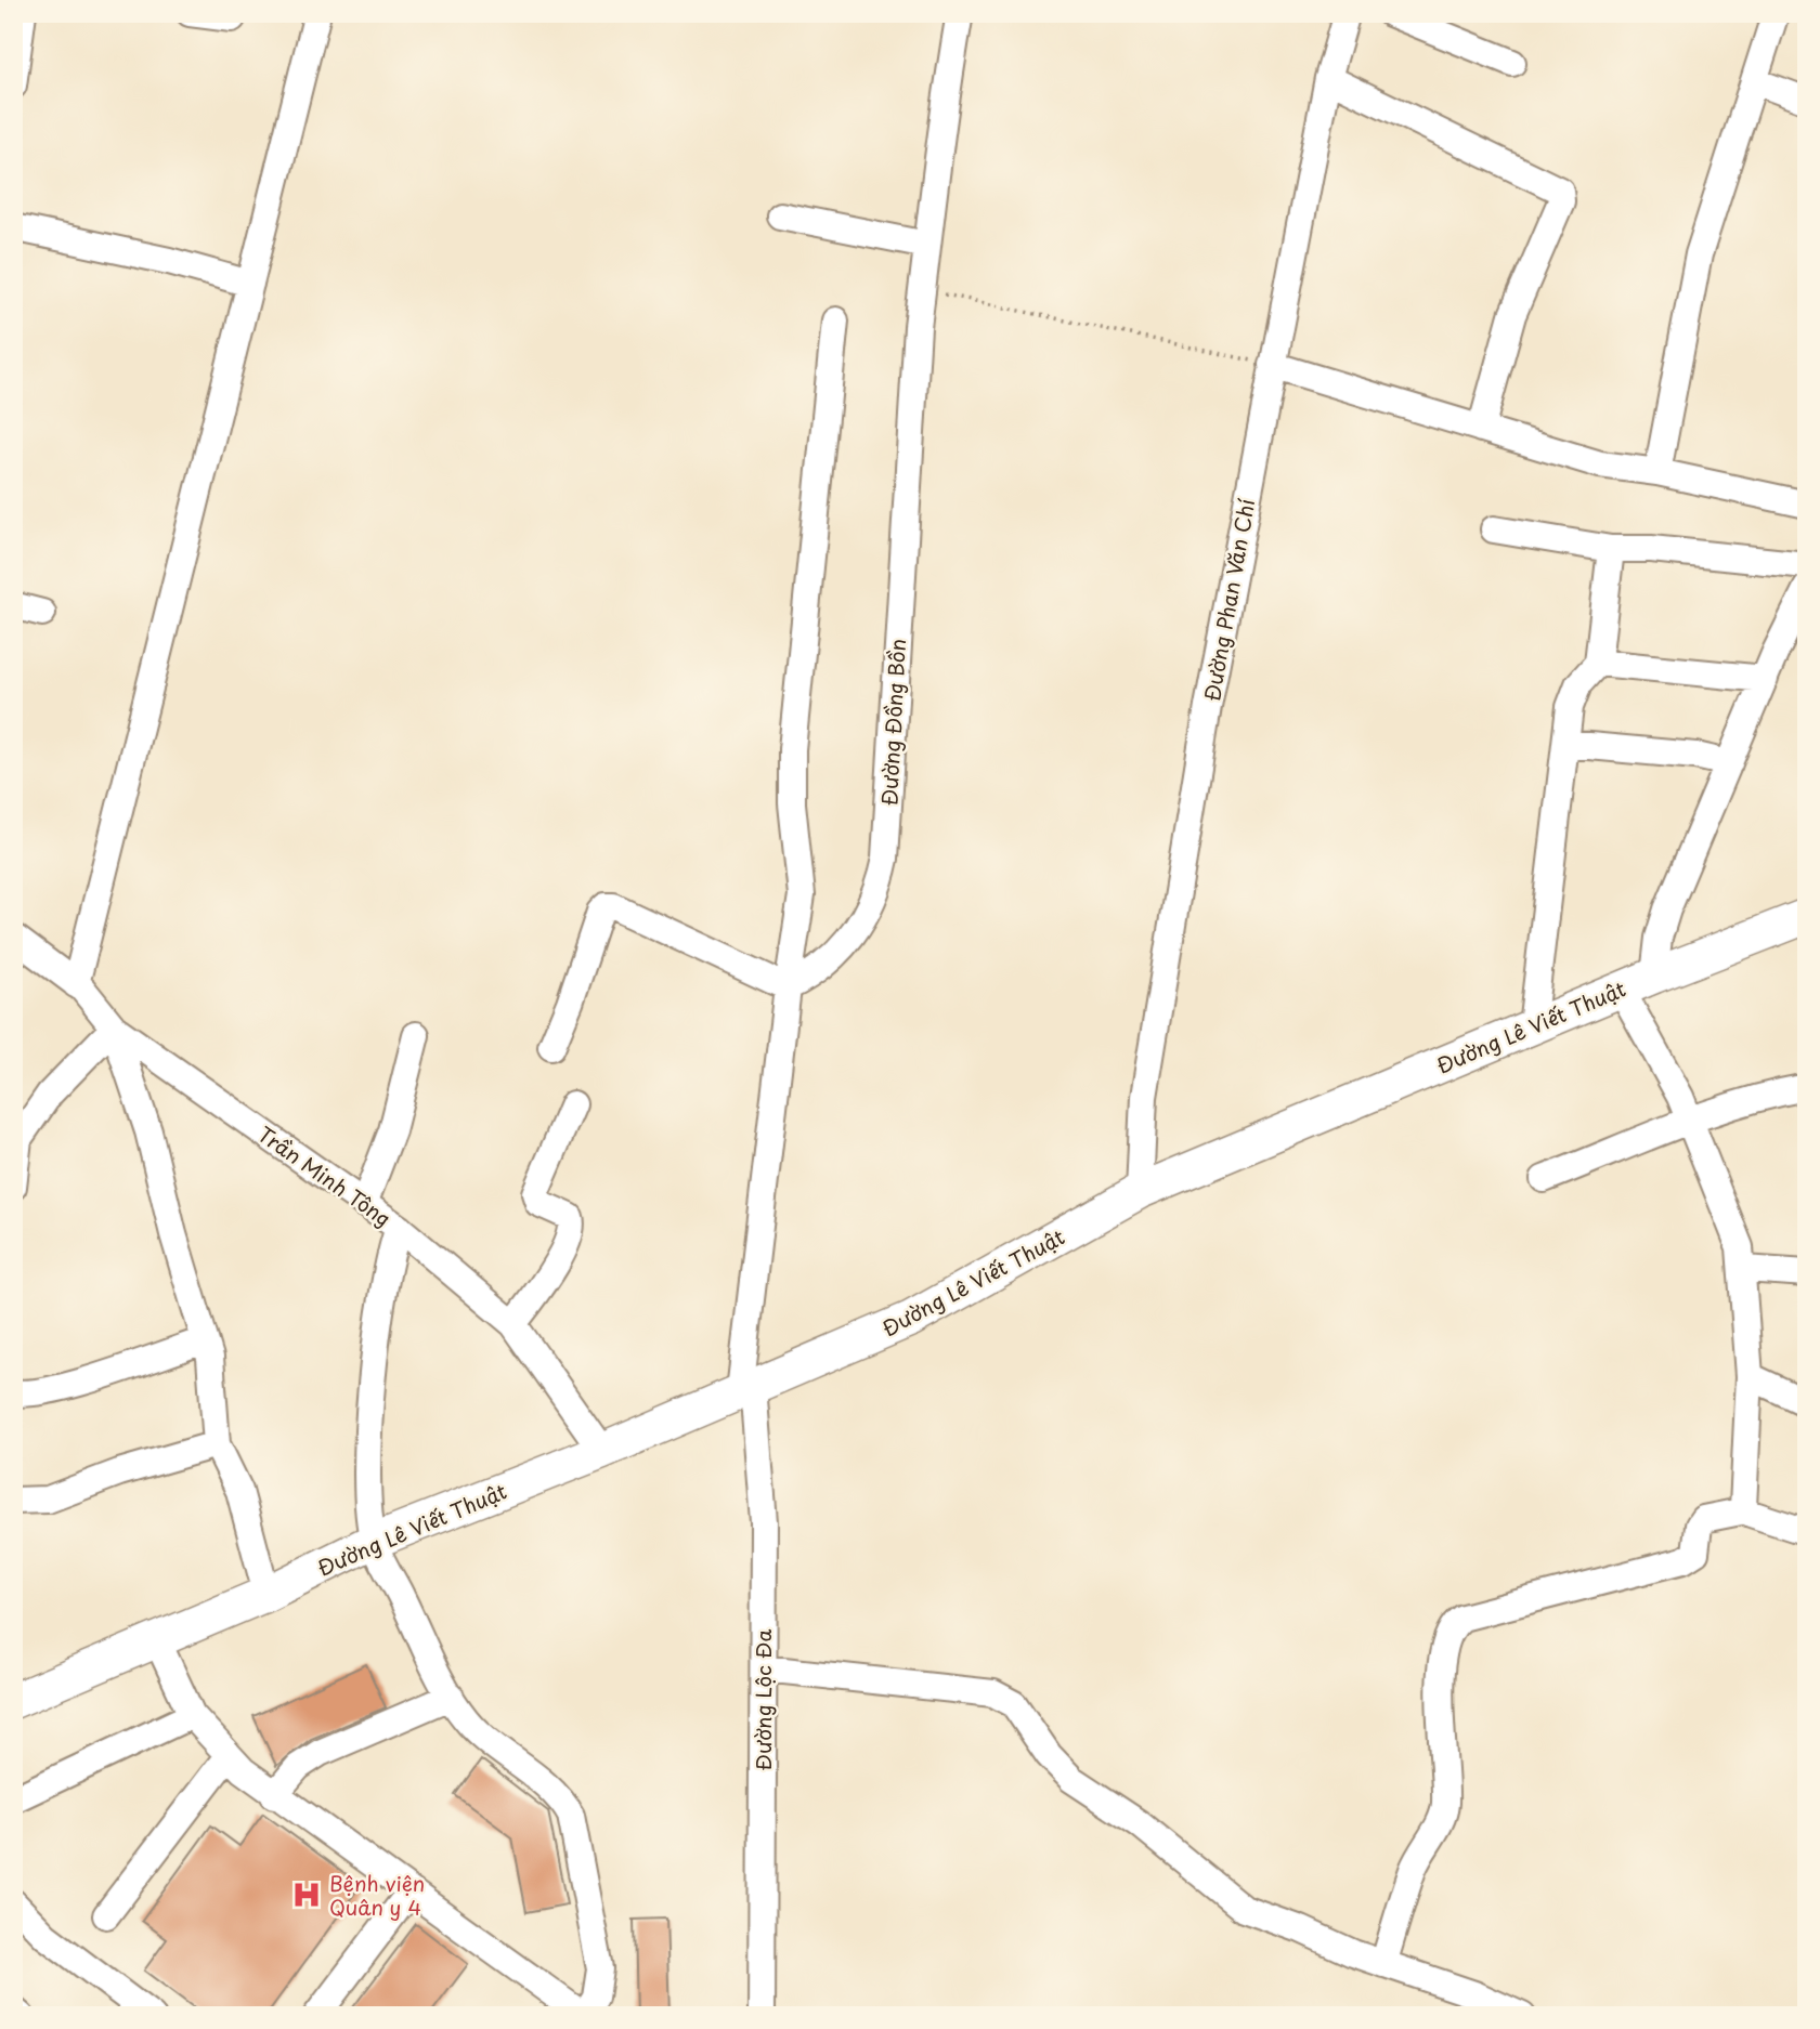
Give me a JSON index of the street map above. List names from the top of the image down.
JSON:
{
  "streets": {
    "main road": ["Đường Lê Viết Thuật"],
    "street": [
      "Đường Phan Văn Chí",
      "Đường Đồng Bồn",
      "Trần Minh Tông",
      "Đường Lộc Đa"
    ]
  },
  "crossings": [
    ["Đường Phan Văn Chí", "Đường Lê Viết Thuật"],
    ["Đường Lê Viết Thuật", "Trần Minh Tông"],
    ["Đường Lê Viết Thuật", "Đường Lộc Đa"]
  ],
  "places": {
    "hospital": ["Bệnh viện Quân y 4"]
  }
}
